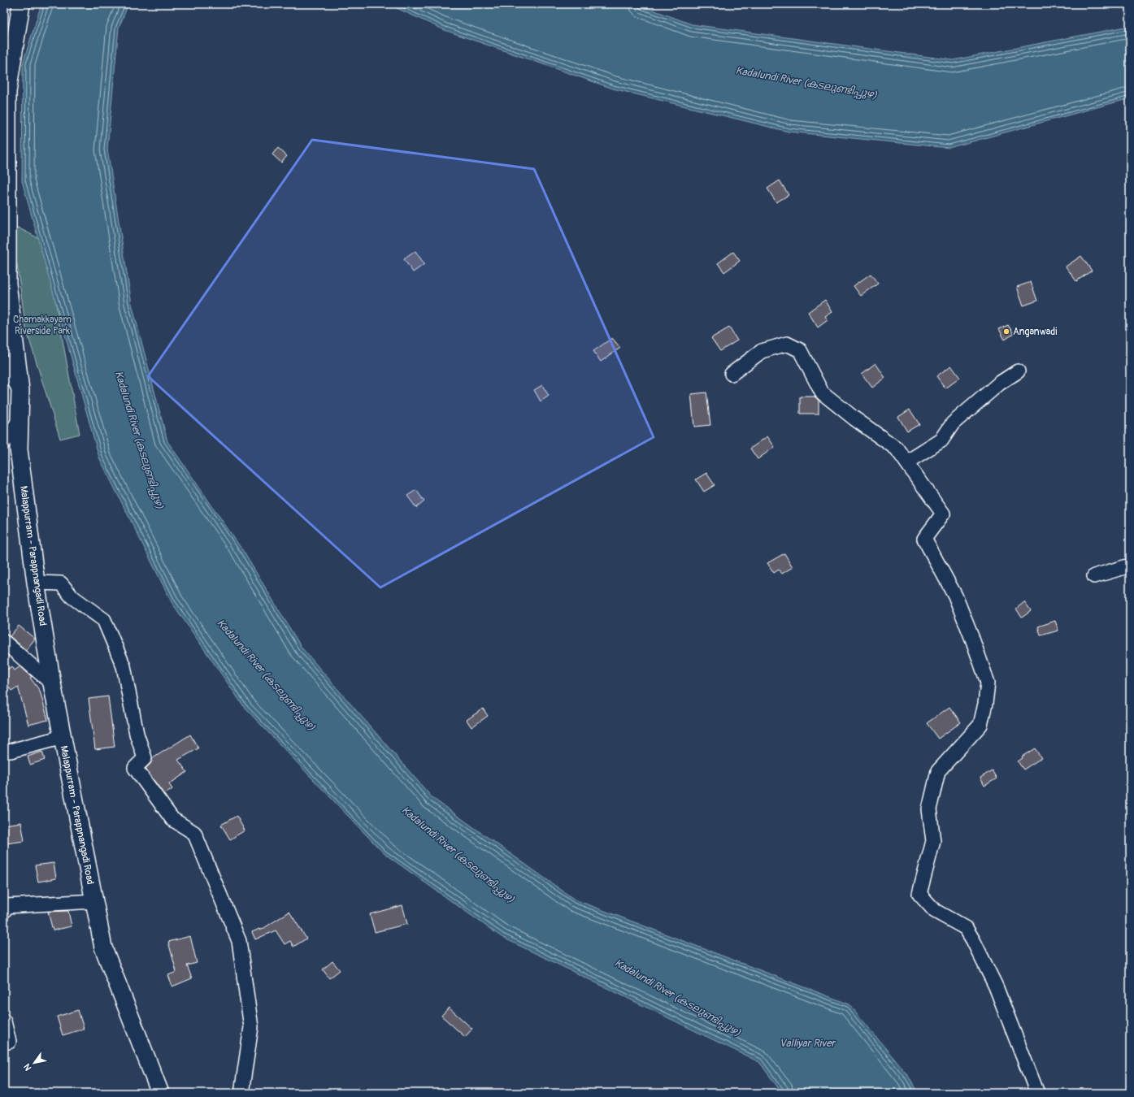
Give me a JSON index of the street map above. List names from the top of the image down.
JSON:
{
  "streets": {
    "main road": ["Malappurram - Parappnangadi Road"]
  },
  "water": ["Kadalundi River (കടലുണ്ടിപ്പുഴ)", "Valliyar River"],
  "parks": ["Chamakkayam Riverside Park"],
  "places": ["Anganwadi"],
  "north": "bottom left"
}
